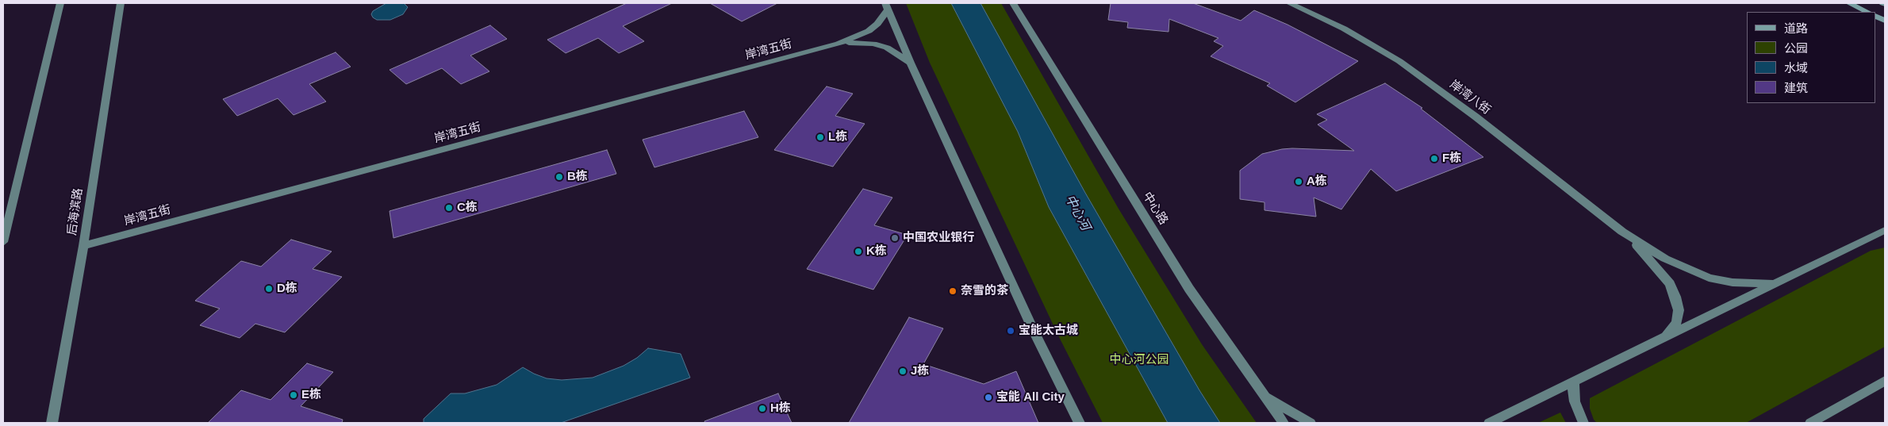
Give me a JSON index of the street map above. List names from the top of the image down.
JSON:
{
  "streets": {
    "main road": [
      "岸湾五街",
      "岸湾八街",
      "中心路",
      "后海滨路"
    ]
  },
  "crossings": [
    ["岸湾五街", "后海滨路"]
  ],
  "water": ["中心河"],
  "parks": ["中心河公园"],
  "places": [
    "L栋",
    "F栋",
    "B栋",
    "A栋",
    "C栋",
    "中国农业银行",
    "K栋",
    "D栋",
    "奈雪的茶",
    "宝能太古城",
    "J栋",
    "E栋",
    "宝能 All City",
    "H栋"
  ],
  "legend": [
    "道路",
    "公园",
    "水域",
    "建筑"
  ]
}
